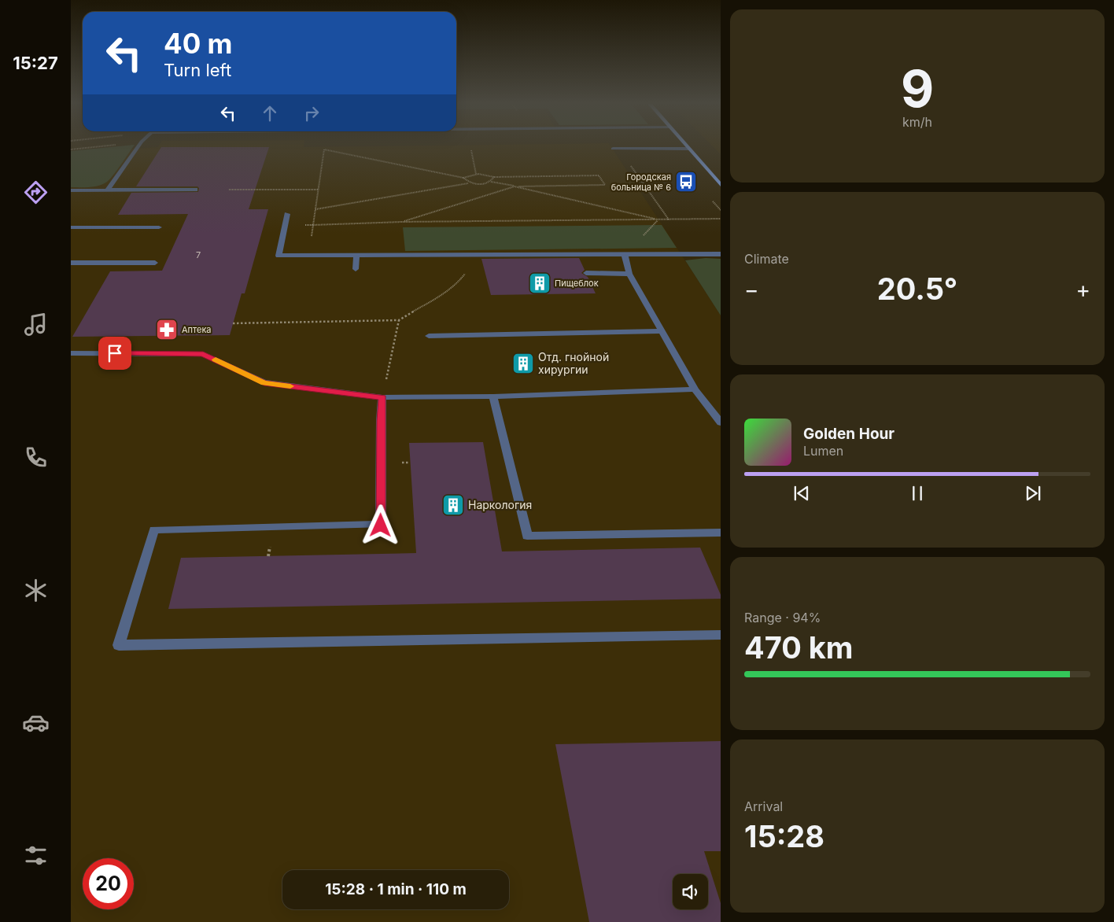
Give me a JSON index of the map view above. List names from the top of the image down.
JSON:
{
  "places": {
    "bus stop": ["Городская больница № 6"],
    "building": ["Пищеблок", "Отд. гнойной хирургии", "Наркология"],
    "pharmacy": ["Аптека"]
  },
  "house_numbers": ["7"],
  "page": {
    "tabs": "15:27",
    "tile": [
      ["9", "km/h"],
      "Climate",
      ["Range · 94%", "470 km"],
      ["Arrival", "15:28"]
    ],
    "turn": ["40 m", "Turn left"],
    "heat": ["−", "20.5°", "+"],
    "song": ["Golden Hour", "Lumen"],
    "limit": "20",
    "trip": "15:28 · 1 min · 110 m"
  }
}
